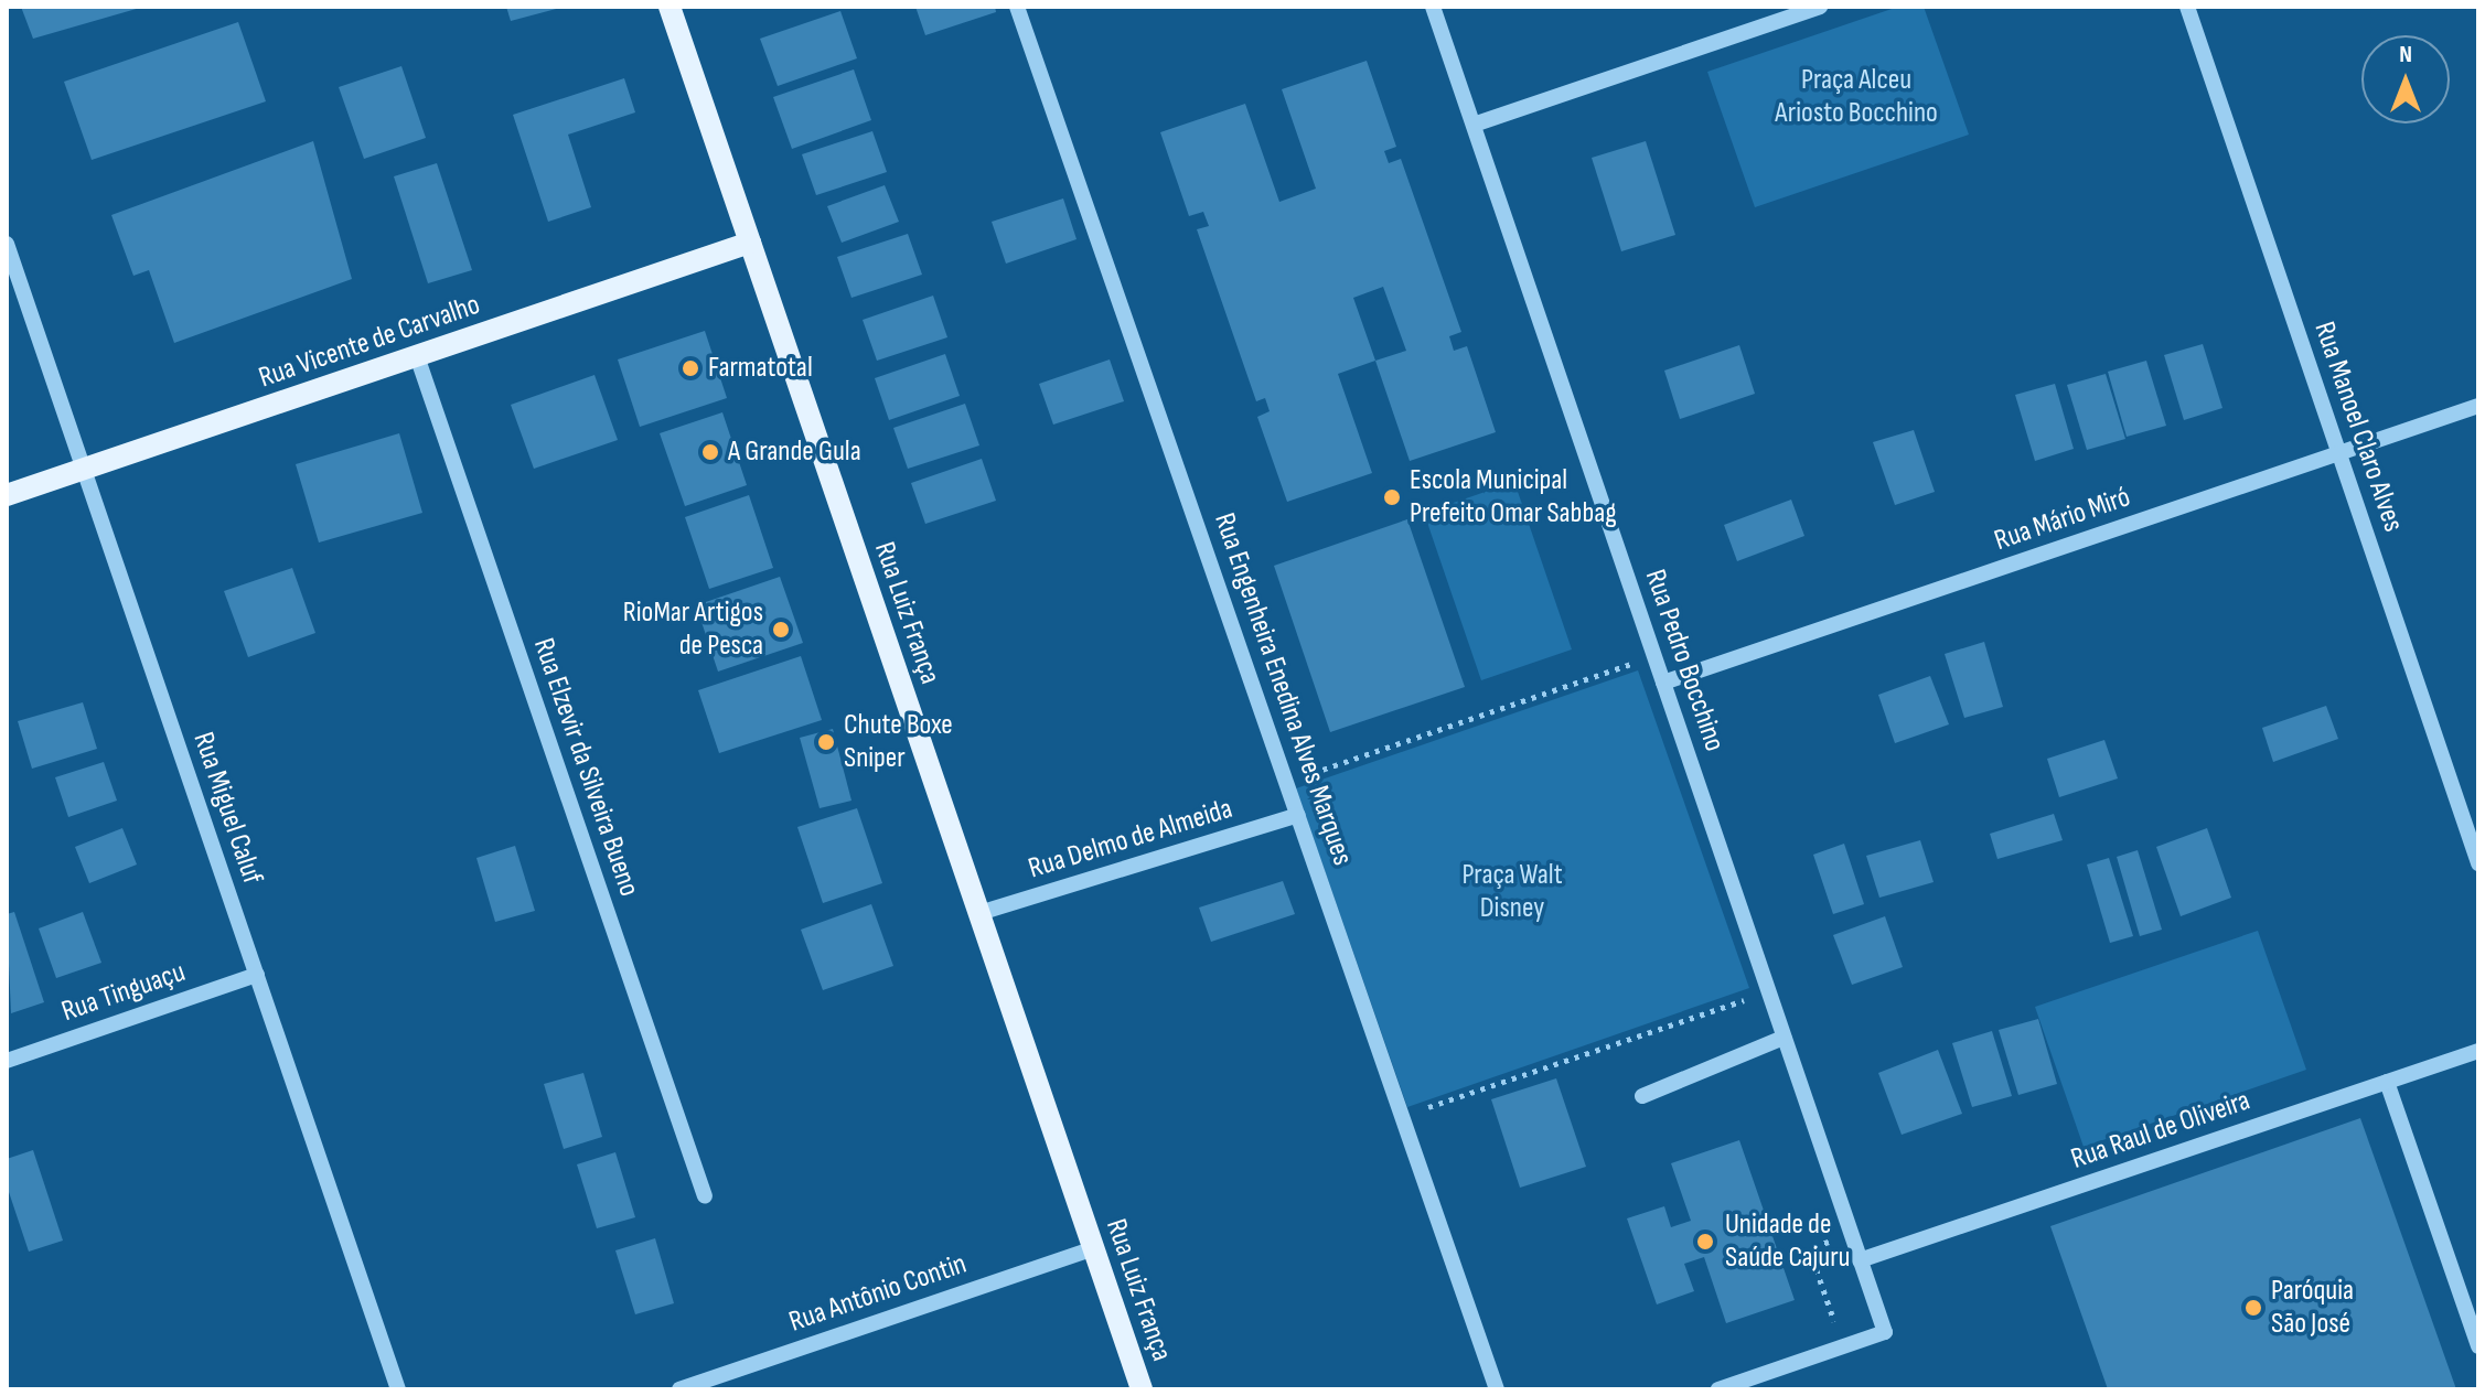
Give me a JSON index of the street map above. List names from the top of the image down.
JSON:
{
  "streets": {
    "main road": ["Rua Vicente de Carvalho", "Rua Luiz França"],
    "street": [
      "Rua Manoel Claro Alves",
      "Rua Mário Miró",
      "Rua Pedro Bocchino",
      "Rua Engenheira Enedina Alves Marques",
      "Rua Elzevir da Silveira Bueno",
      "Rua Miguel Caluf",
      "Rua Delmo de Almeida",
      "Rua Tinguaçu",
      "Rua Raul de Oliveira",
      "Rua Antônio Contin"
    ]
  },
  "crossings": [
    ["Rua Vicente de Carvalho", "Rua Luiz França"],
    ["Rua Vicente de Carvalho", "Rua Elzevir da Silveira Bueno"],
    ["Rua Vicente de Carvalho", "Rua Miguel Caluf"],
    ["Rua Manoel Claro Alves", "Rua Mário Miró"],
    ["Rua Mário Miró", "Rua Pedro Bocchino"],
    ["Rua Luiz França", "Rua Delmo de Almeida"],
    ["Rua Luiz França", "Rua Antônio Contin"],
    ["Rua Pedro Bocchino", "Rua Raul de Oliveira"],
    ["Rua Engenheira Enedina Alves Marques", "Rua Delmo de Almeida"],
    ["Rua Miguel Caluf", "Rua Tinguaçu"]
  ],
  "parks": ["Praça Alceu Ariosto Bocchino", "Praça Walt Disney"],
  "places": [
    "Farmatotal",
    "A Grande Gula",
    "Escola Municipal Prefeito Omar Sabbag",
    "RioMar Artigos de Pesca",
    "Chute Boxe Sniper",
    "Unidade de Saúde Cajuru",
    "Paróquia São José"
  ],
  "north": "top"
}
